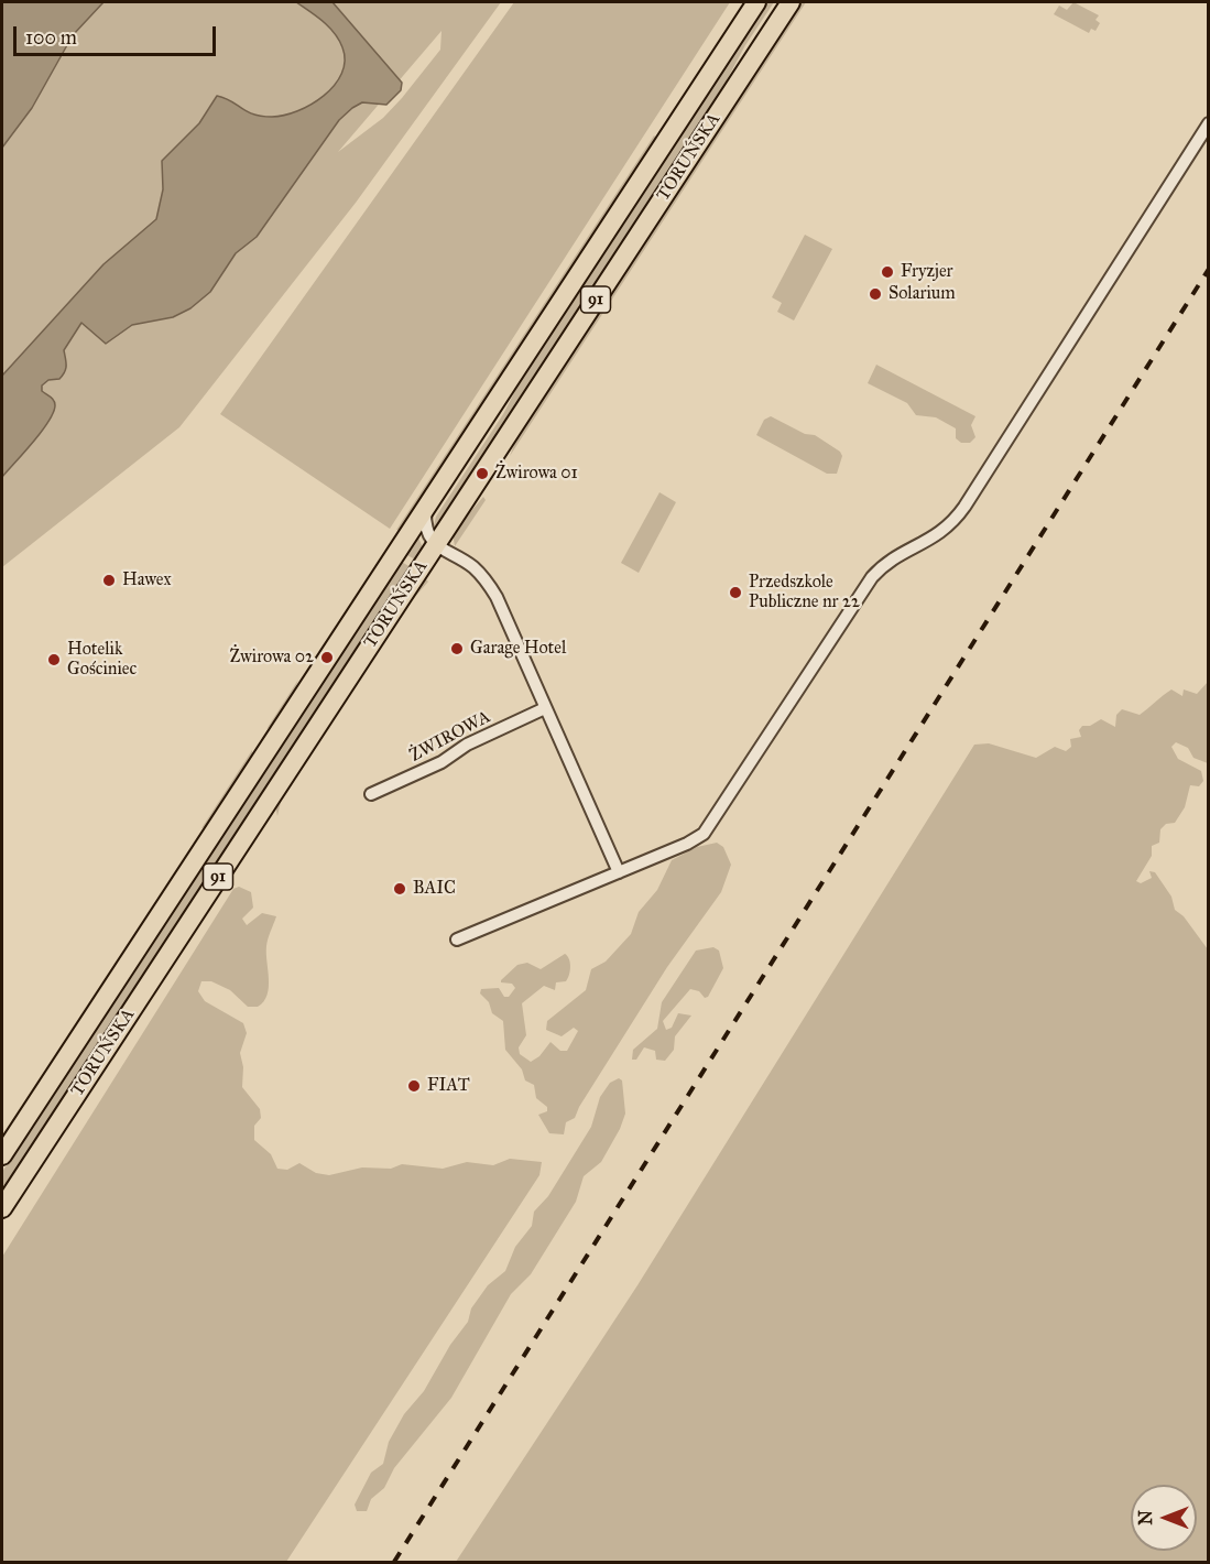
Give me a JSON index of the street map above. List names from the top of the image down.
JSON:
{
  "streets": {
    "main road": ["TORUŃSKA", "91"],
    "street": ["ŻWIROWA"]
  },
  "places": [
    "Fryzjer",
    "Solarium",
    "Żwirowa 01",
    "Hawex",
    "Przedszkole Publiczne nr 22",
    "Garage Hotel",
    "Żwirowa 02",
    "Hotelik Gościniec",
    "BAIC",
    "FIAT"
  ],
  "scale_bar": "100 m",
  "north": "left"
}
